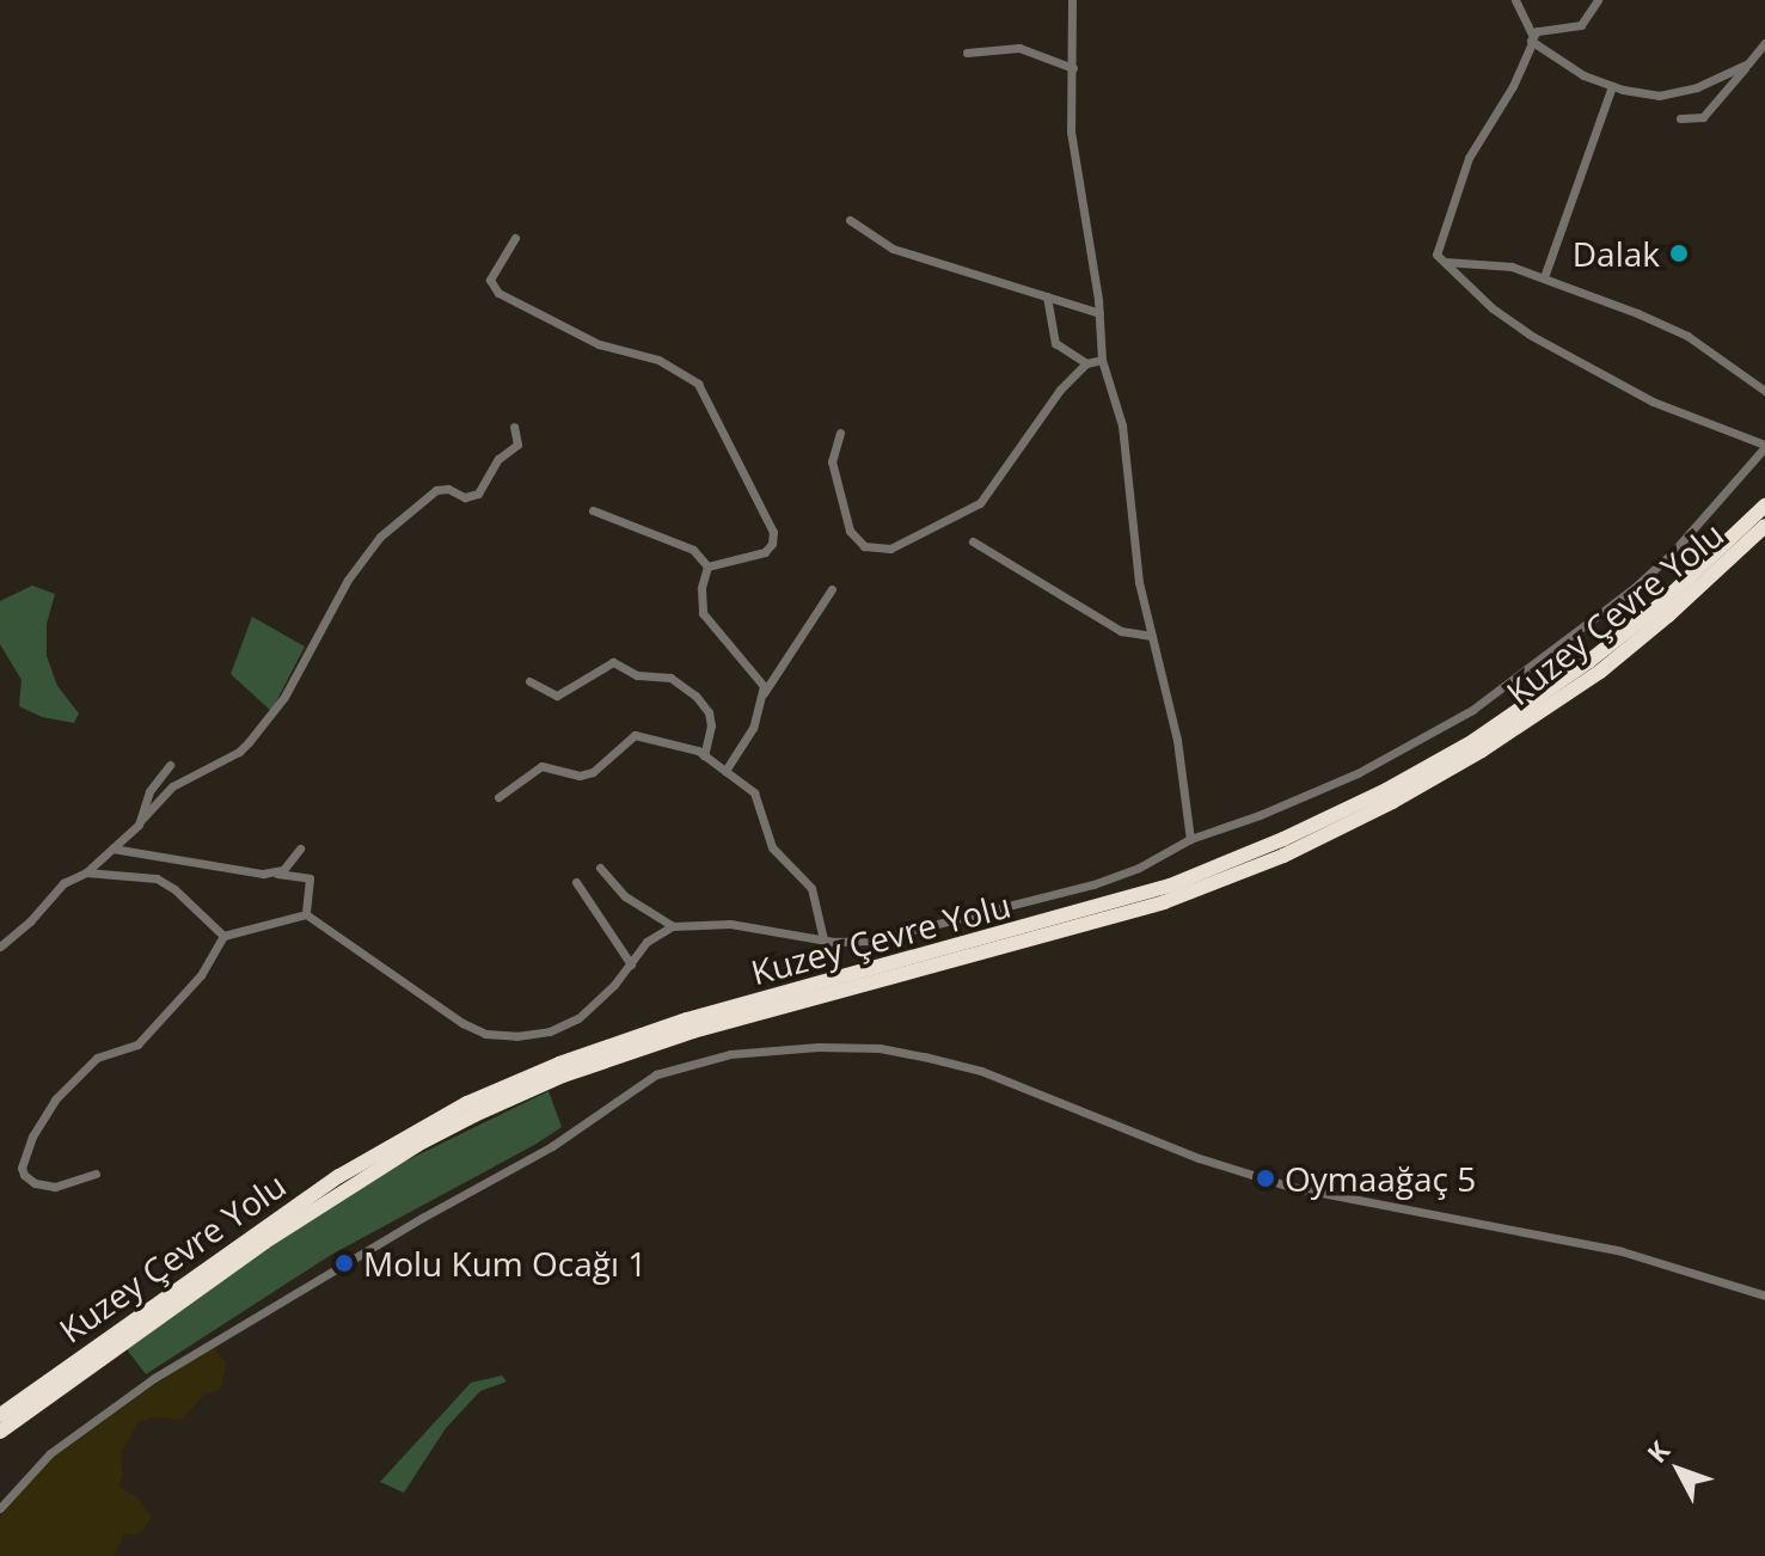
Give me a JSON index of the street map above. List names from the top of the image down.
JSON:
{
  "streets": {
    "highway": ["Kuzey Çevre Yolu"]
  },
  "places": ["Dalak", "Oymaağaç 5", "Molu Kum Ocağı 1"],
  "north": "top left"
}
